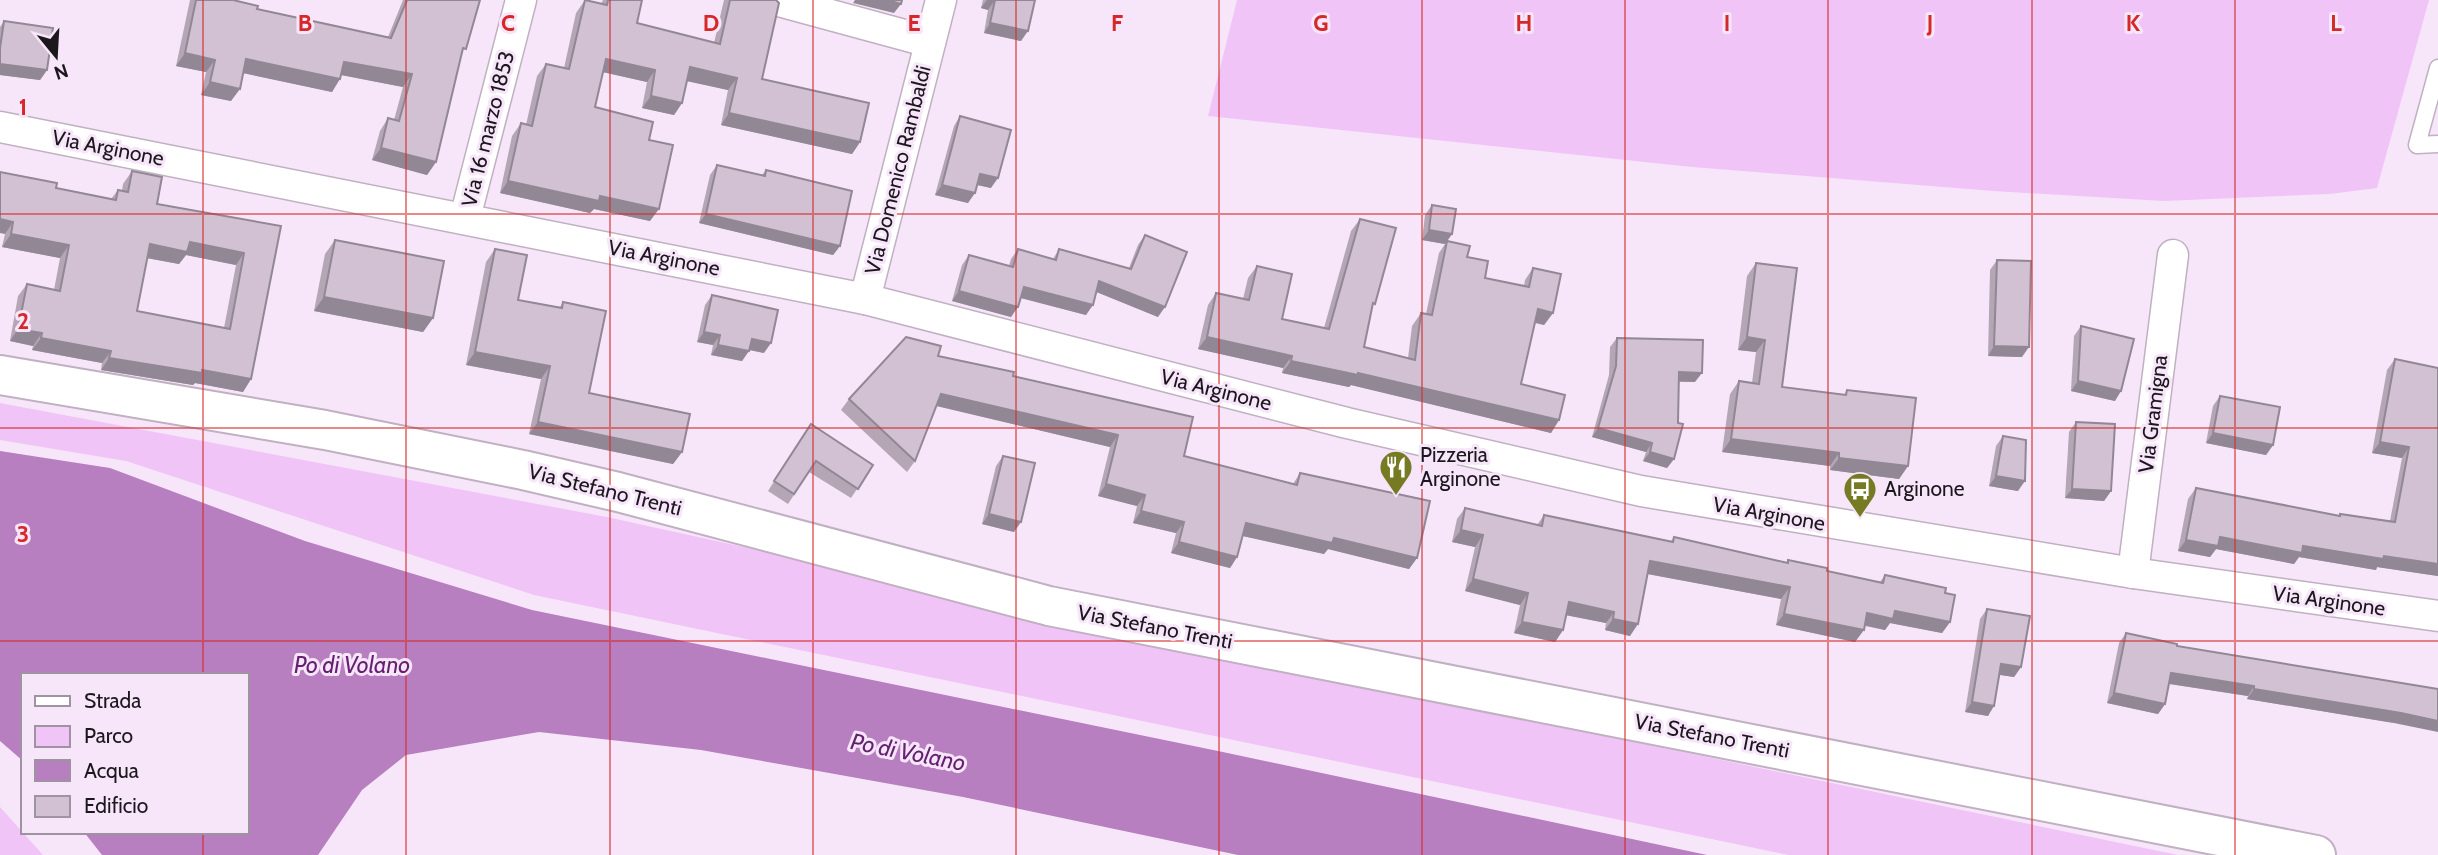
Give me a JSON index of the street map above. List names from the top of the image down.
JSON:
{
  "streets": {
    "main road": ["Via Stefano Trenti"],
    "street": [
      "Via 16 marzo 1853",
      "Via Arginone",
      "Via Domenico Rambaldi",
      "Via Gramigna"
    ]
  },
  "crossings": [
    ["Via 16 marzo 1853", "Via Arginone"],
    ["Via Arginone", "Via Domenico Rambaldi"],
    ["Via Arginone", "Via Gramigna"]
  ],
  "water": ["Po di Volano"],
  "places": {
    "restaurant": ["Pizzeria Arginone"],
    "bus stop": ["Arginone"]
  },
  "legend": [
    "Strada",
    "Parco",
    "Acqua",
    "Edificio"
  ],
  "north": "bottom",
  "grid": {
    "columns": [
      "B",
      "C",
      "D",
      "E",
      "F",
      "G",
      "H",
      "I",
      "J",
      "K",
      "L"
    ],
    "rows": ["1", "2", "3"]
  }
}
